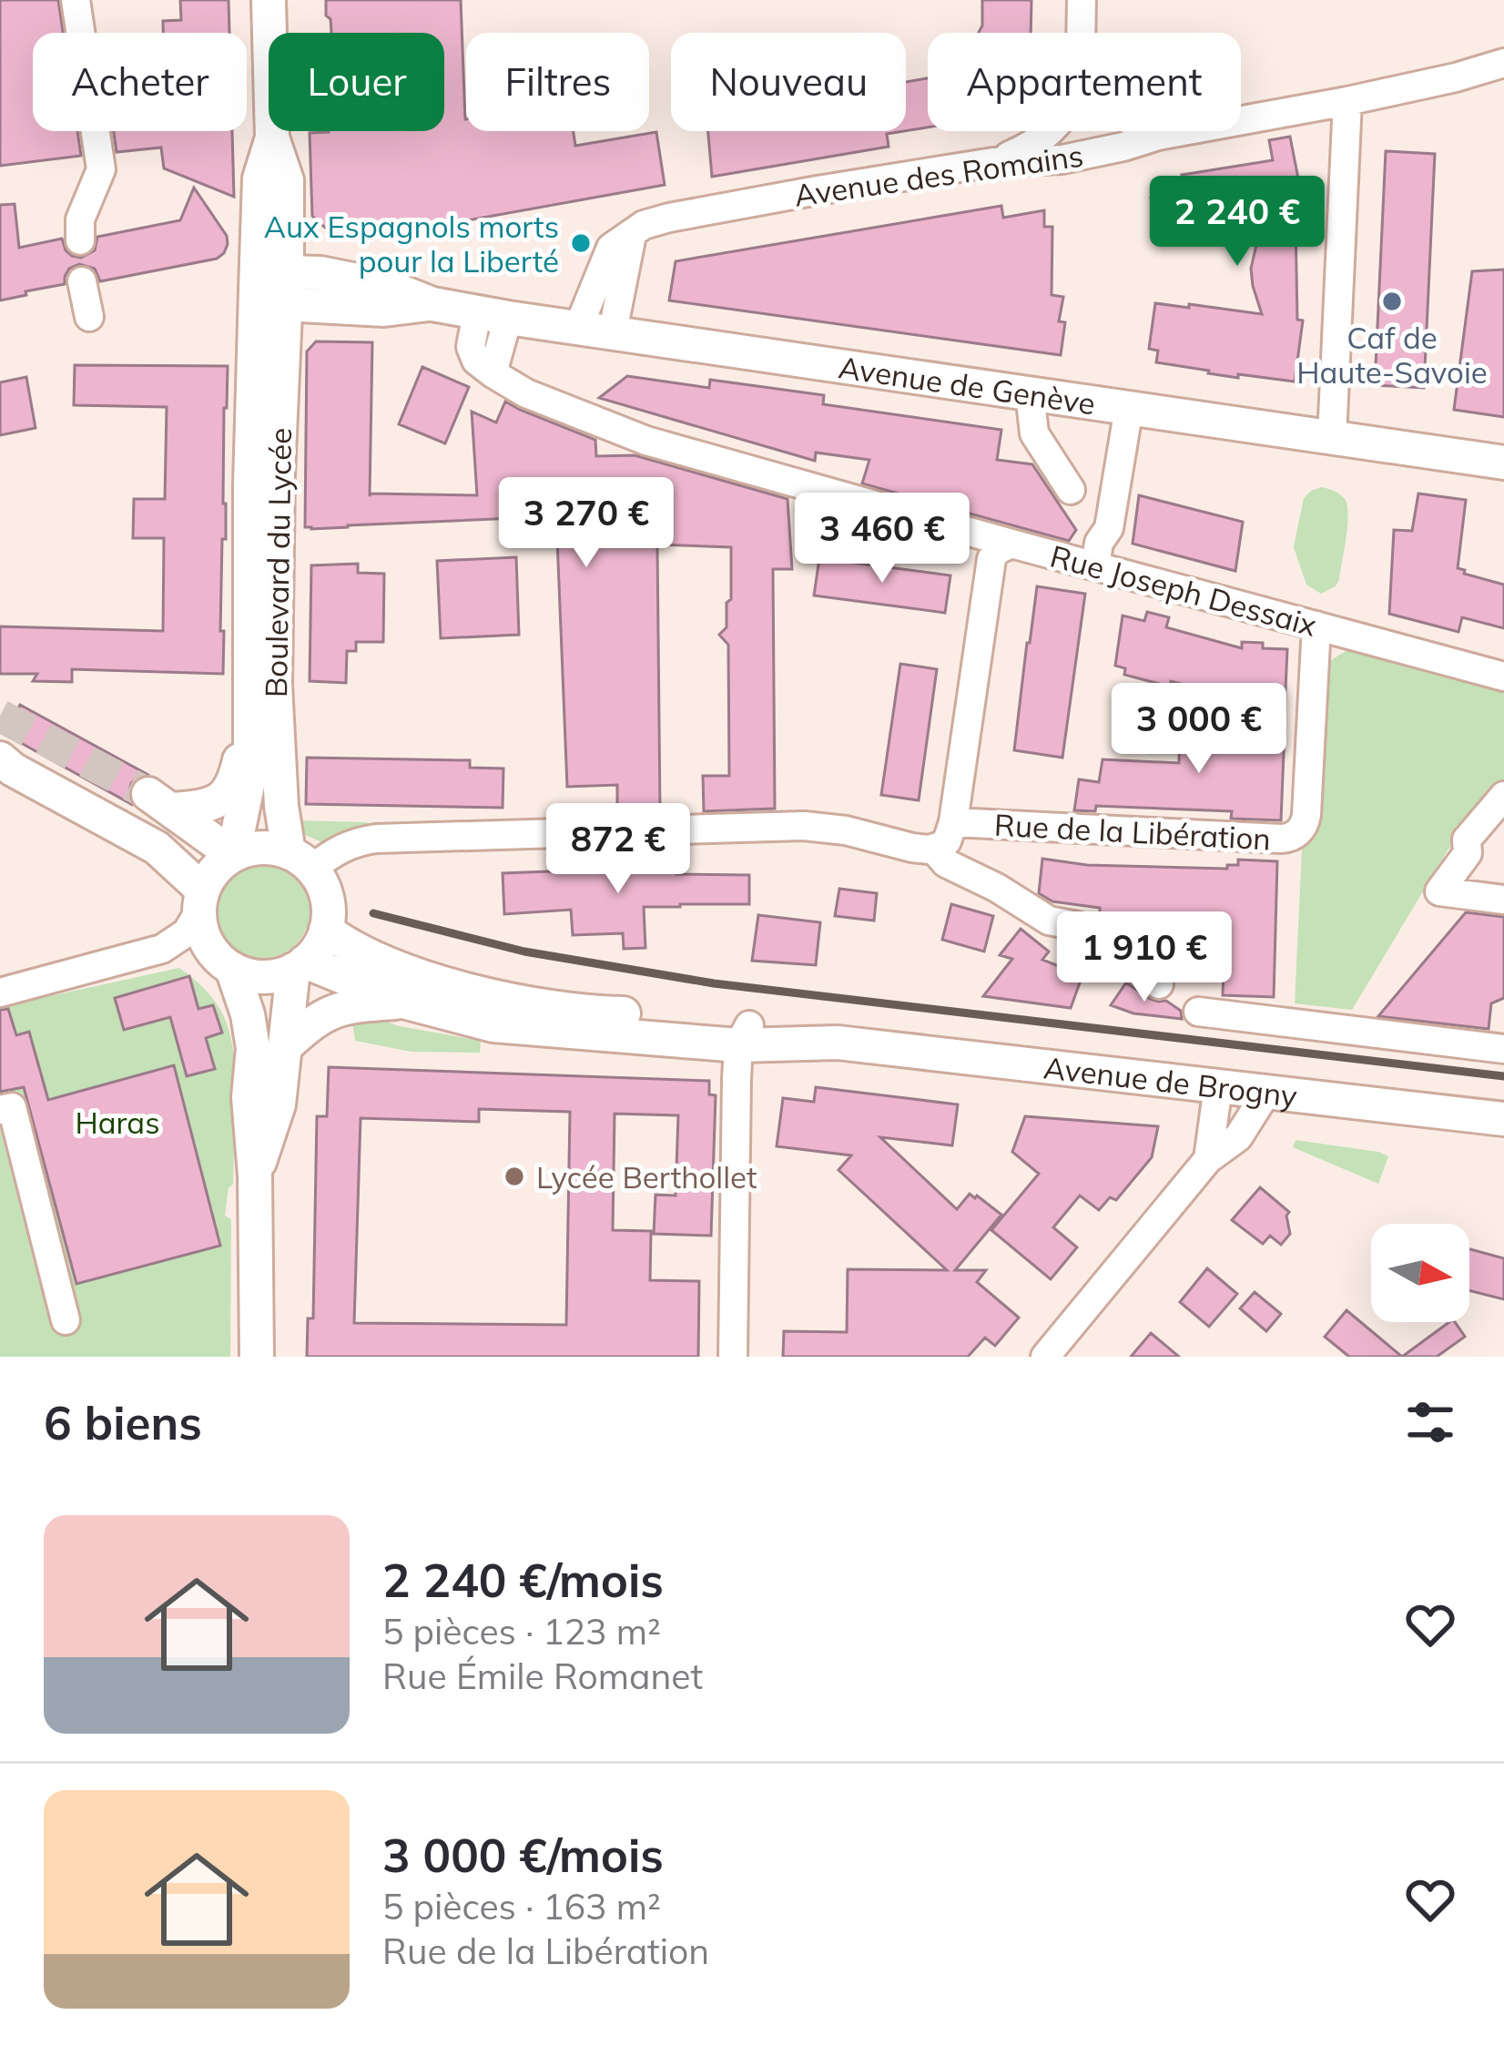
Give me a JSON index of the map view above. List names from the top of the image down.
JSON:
{
  "streets": {
    "main road": ["Avenue de Genève", "Boulevard du Lycée", "Avenue de Brogny"],
    "street": ["Avenue des Romains", "Rue Joseph Dessaix", "Rue de la Libération"]
  },
  "crossings": [
    ["Avenue des Romains", "Avenue de Genève"],
    ["Avenue de Genève", "Boulevard du Lycée"],
    ["Avenue de Genève", "Rue Joseph Dessaix"],
    ["Boulevard du Lycée", "Avenue de Brogny"],
    ["Rue Joseph Dessaix", "Rue de la Libération"]
  ],
  "parks": ["Haras"],
  "places": ["Aux Espagnols morts pour la Liberté", "Caf de Haute-Savoie", "Lycée Berthollet"],
  "north": "right",
  "page": {
    "chip": [
      "Acheter",
      "Louer",
      "Filtres",
      "Nouveau",
      "Appartement"
    ],
    "price": [
      "2 240 €",
      "3 270 €",
      "3 460 €",
      "3 000 €",
      "872 €",
      "1 910 €"
    ],
    "heading": "6 biens",
    "list": [
      {
        "name": "2 240 €/mois",
        "note": "5 pièces · 123 m² · Rue Émile Romanet"
      },
      {
        "name": "3 000 €/mois",
        "note": "5 pièces · 163 m² · Rue de la Libération"
      }
    ]
  }
}
